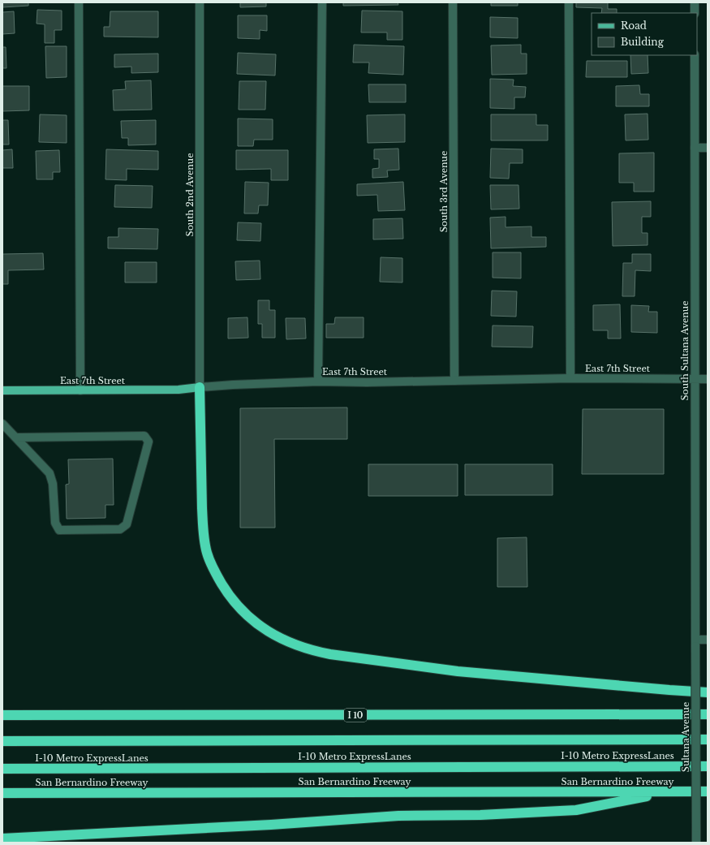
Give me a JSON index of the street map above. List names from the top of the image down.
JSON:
{
  "streets": {
    "highway": ["I 10", "I-10 Metro ExpressLanes", "San Bernardino Freeway"],
    "main road": ["East 7th Street"],
    "street": [
      "South 3rd Avenue",
      "South 2nd Avenue",
      "South Sultana Avenue",
      "Sultana Avenue"
    ]
  },
  "crossings": [
    ["South 3rd Avenue", "East 7th Street"],
    ["South 2nd Avenue", "East 7th Street"],
    ["South Sultana Avenue", "East 7th Street"],
    ["South Sultana Avenue", "Sultana Avenue"]
  ],
  "legend": ["Road", "Building"]
}
